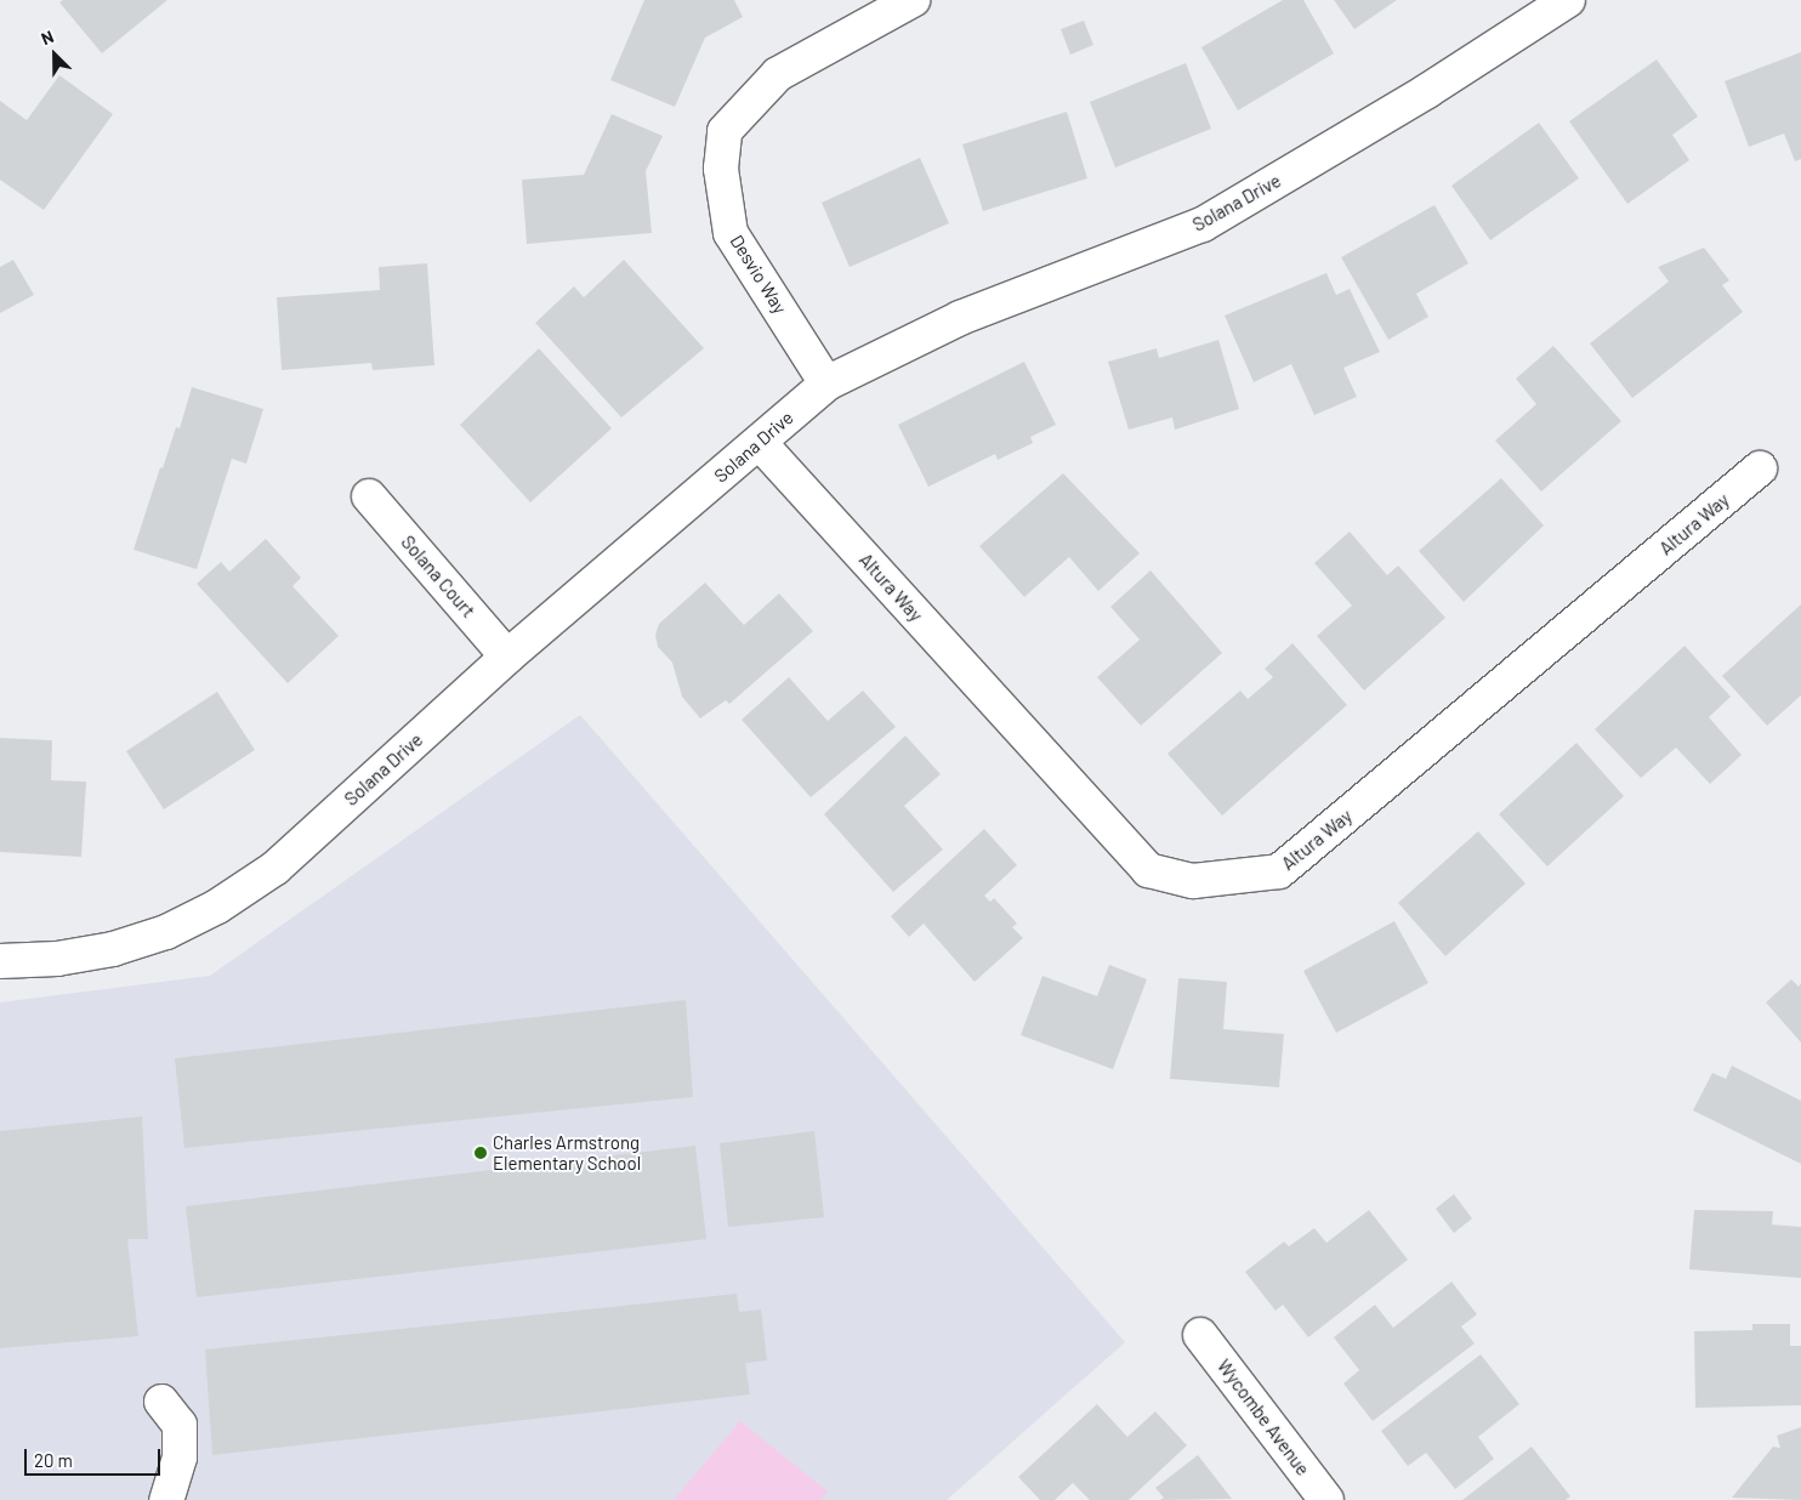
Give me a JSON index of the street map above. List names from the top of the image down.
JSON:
{
  "streets": {
    "street": [
      "Solana Drive",
      "Desvio Way",
      "Altura Way",
      "Solana Court",
      "Wycombe Avenue"
    ]
  },
  "crossings": [
    ["Solana Drive", "Desvio Way"],
    ["Solana Drive", "Altura Way"],
    ["Solana Drive", "Solana Court"]
  ],
  "places": ["Charles Armstrong Elementary School"],
  "scale_bar": "20 m",
  "north": "top left"
}
